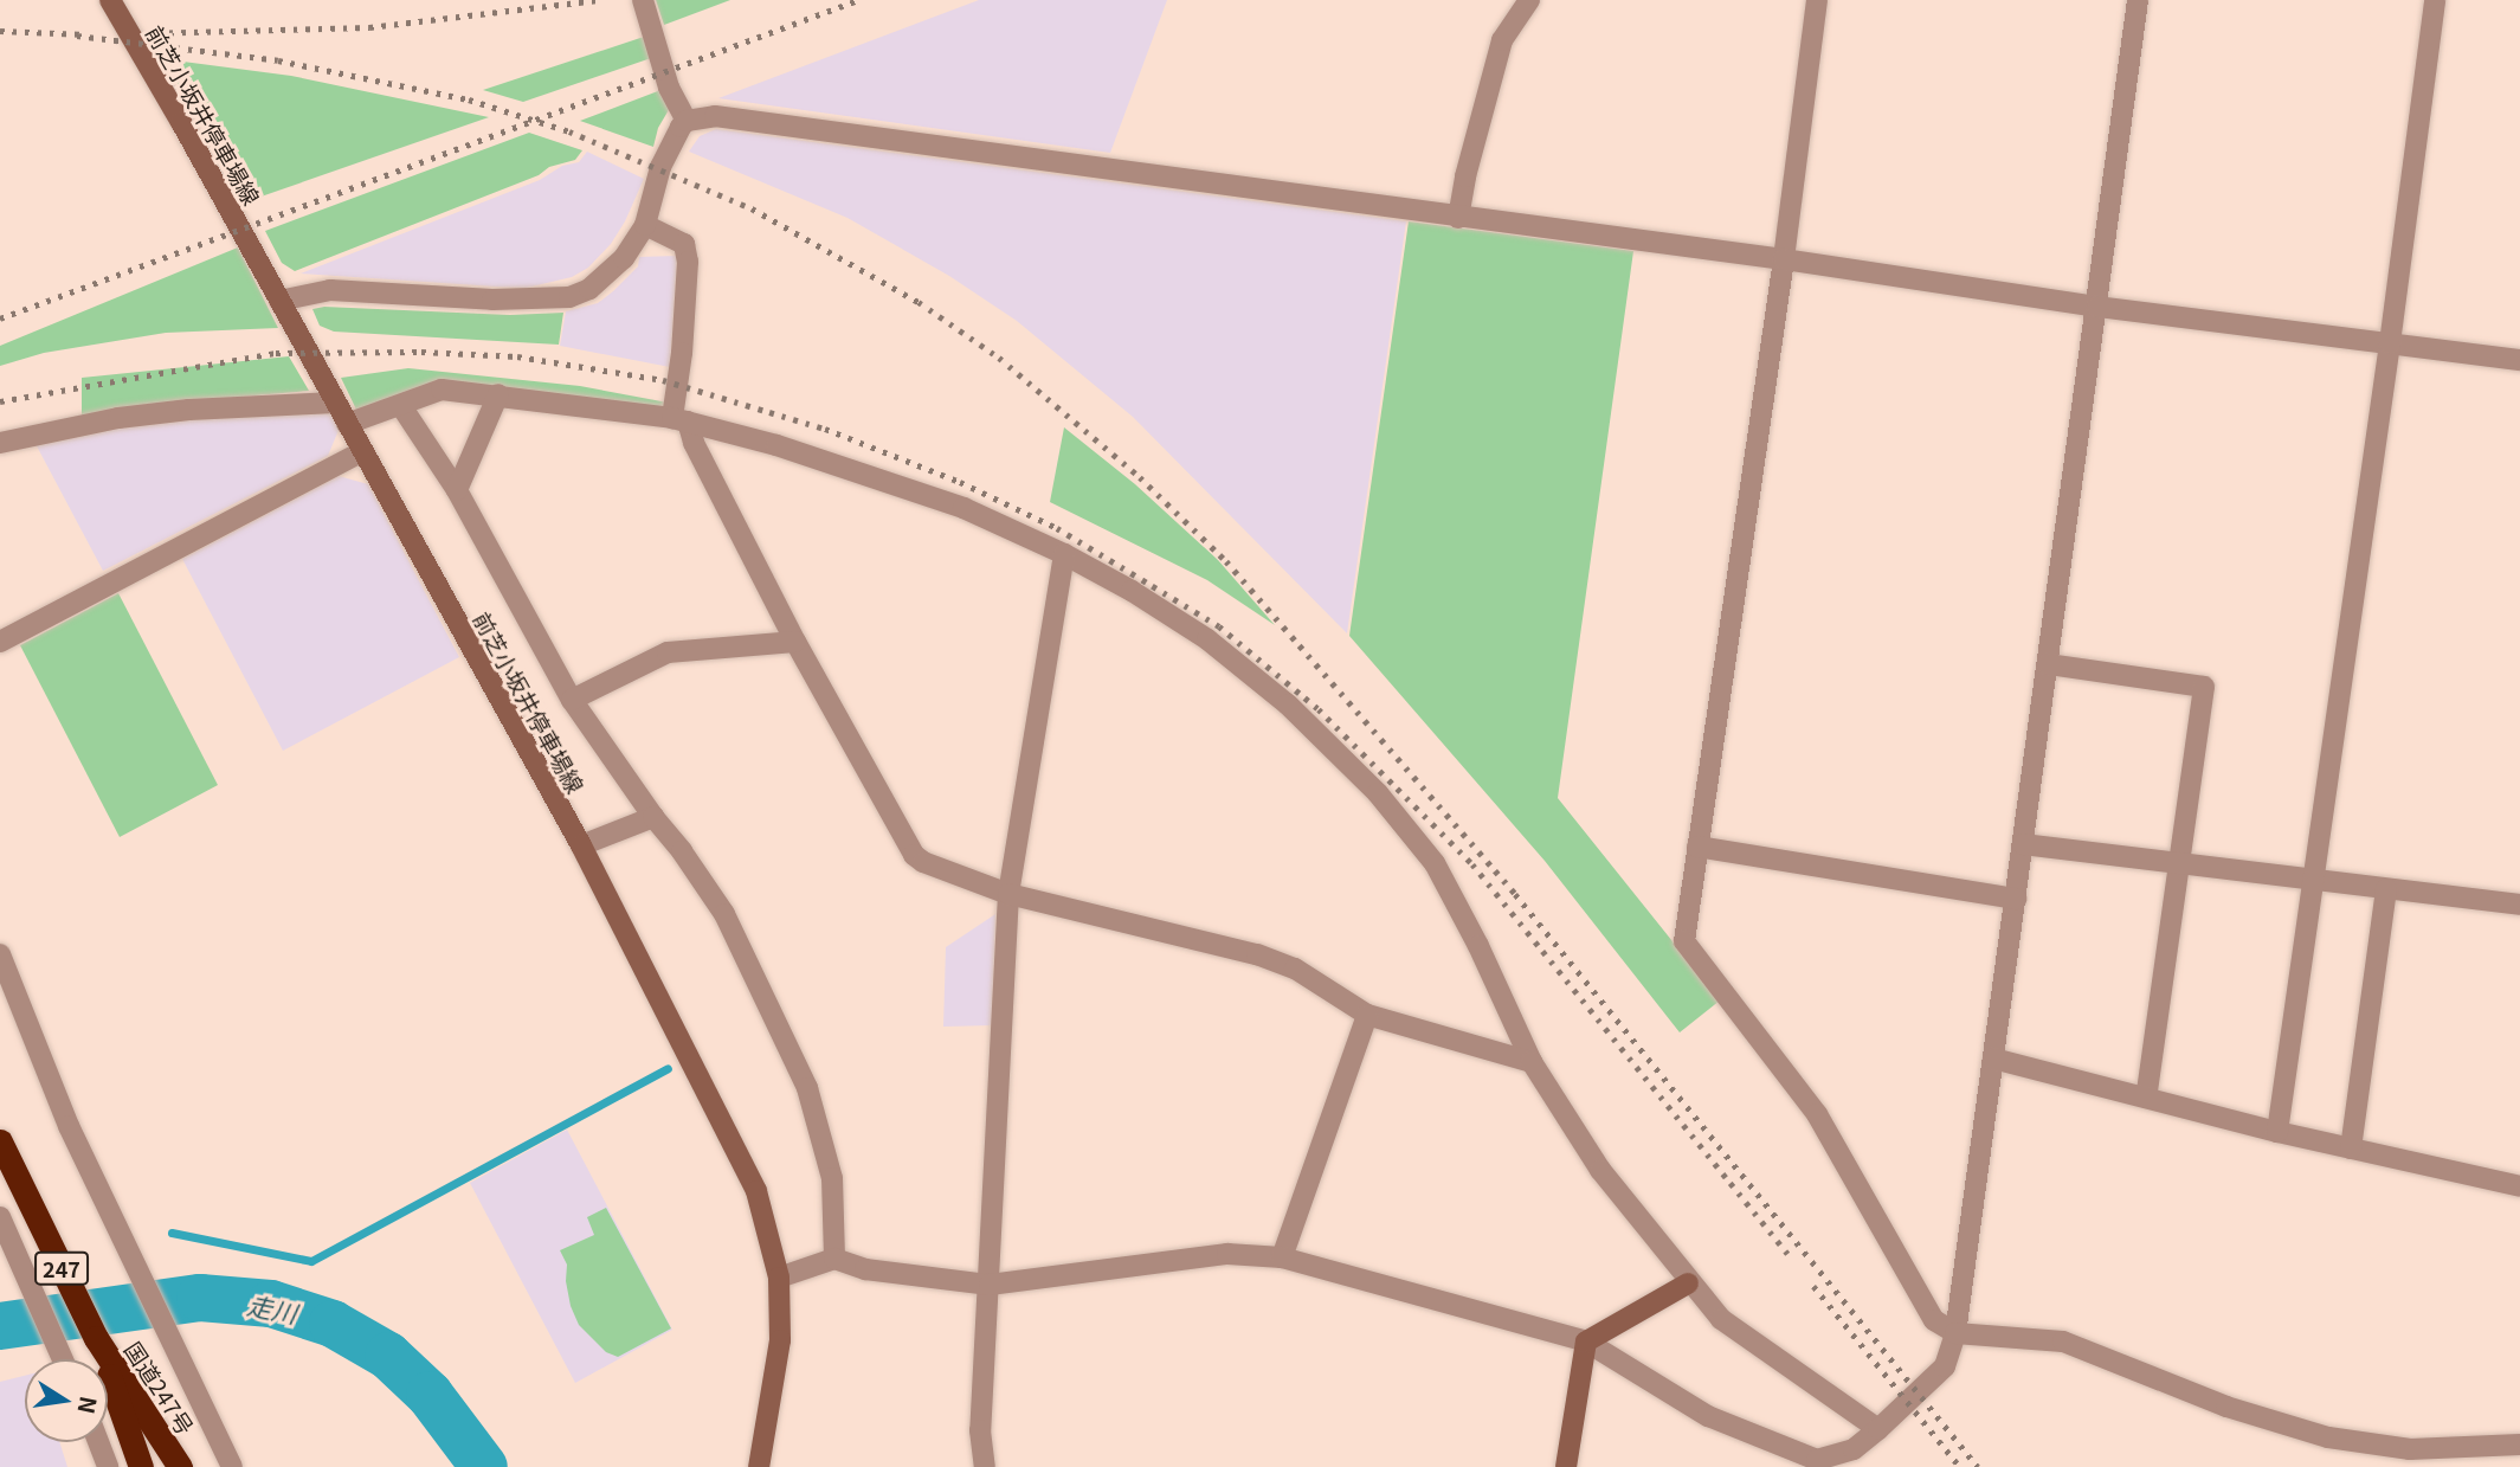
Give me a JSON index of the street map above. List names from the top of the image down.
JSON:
{
  "streets": {
    "highway": ["247", "国道247号"],
    "main road": ["前芝小坂井停車場線"]
  },
  "water": ["走川"],
  "north": "right"
}
